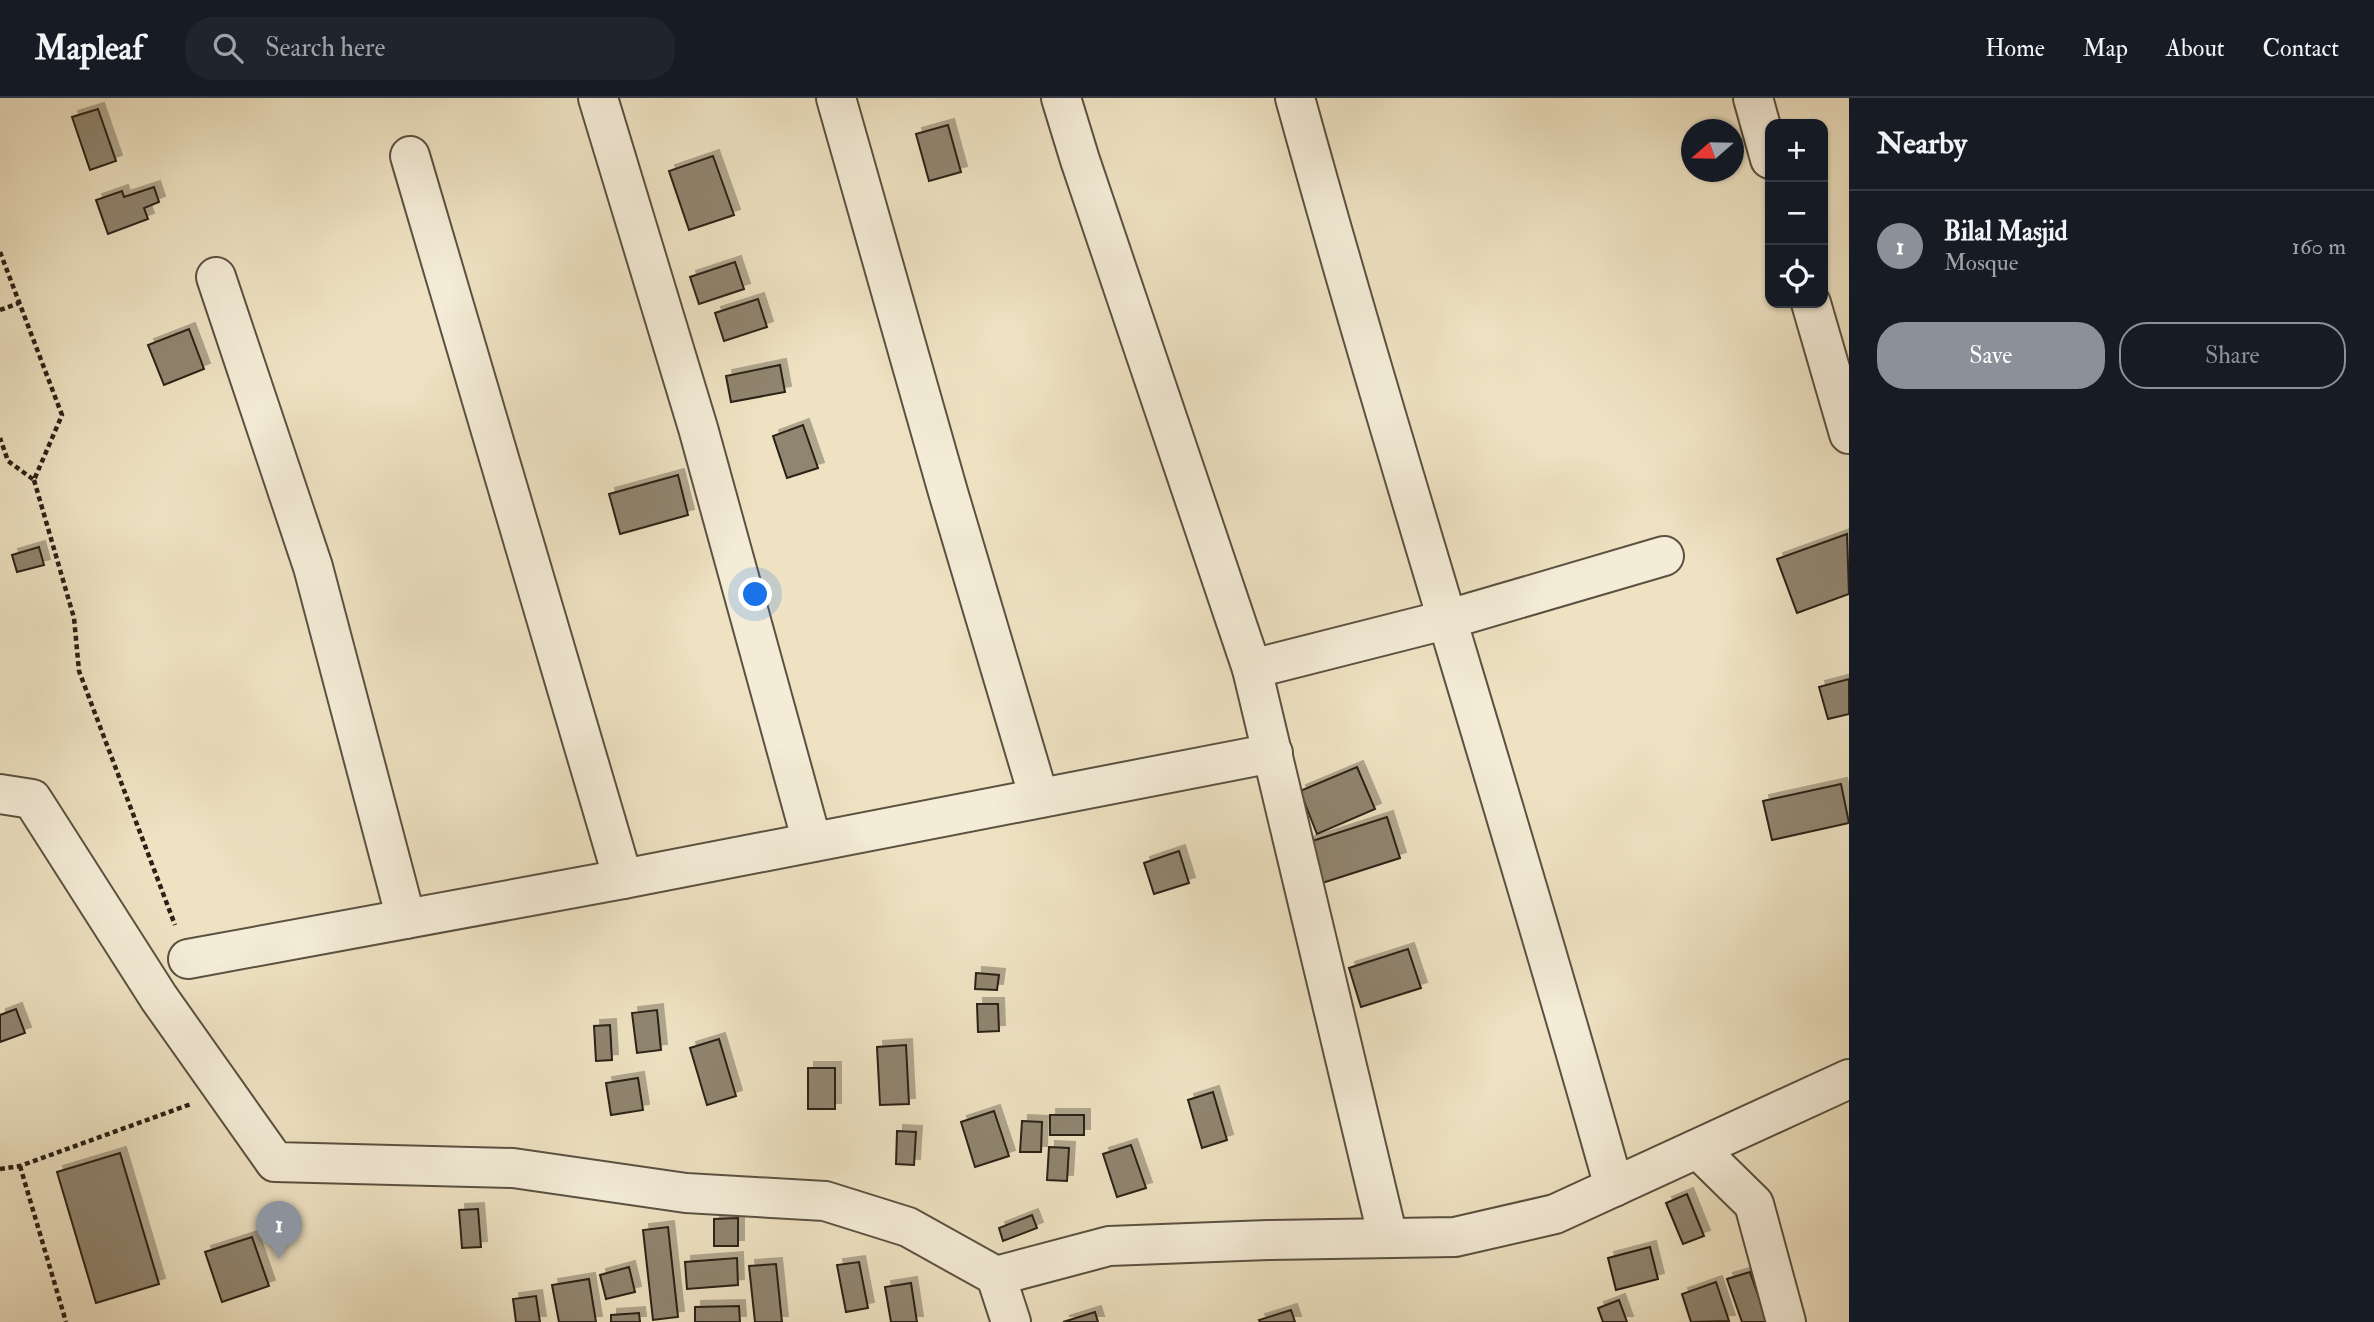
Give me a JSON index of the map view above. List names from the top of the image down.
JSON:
{
  "north": "left",
  "page": {
    "header": "Mapleaf",
    "search": "Search here",
    "nav": [
      "Home",
      "Map",
      "About",
      "Contact"
    ],
    "heading": "Nearby",
    "map_buttons": ["+", "−"],
    "list": [
      {
        "mark": "1",
        "name": "Bilal Masjid",
        "note": "Mosque",
        "value": "160 m"
      }
    ],
    "buttons": ["Save", "Share"],
    "pins": "1"
  }
}
